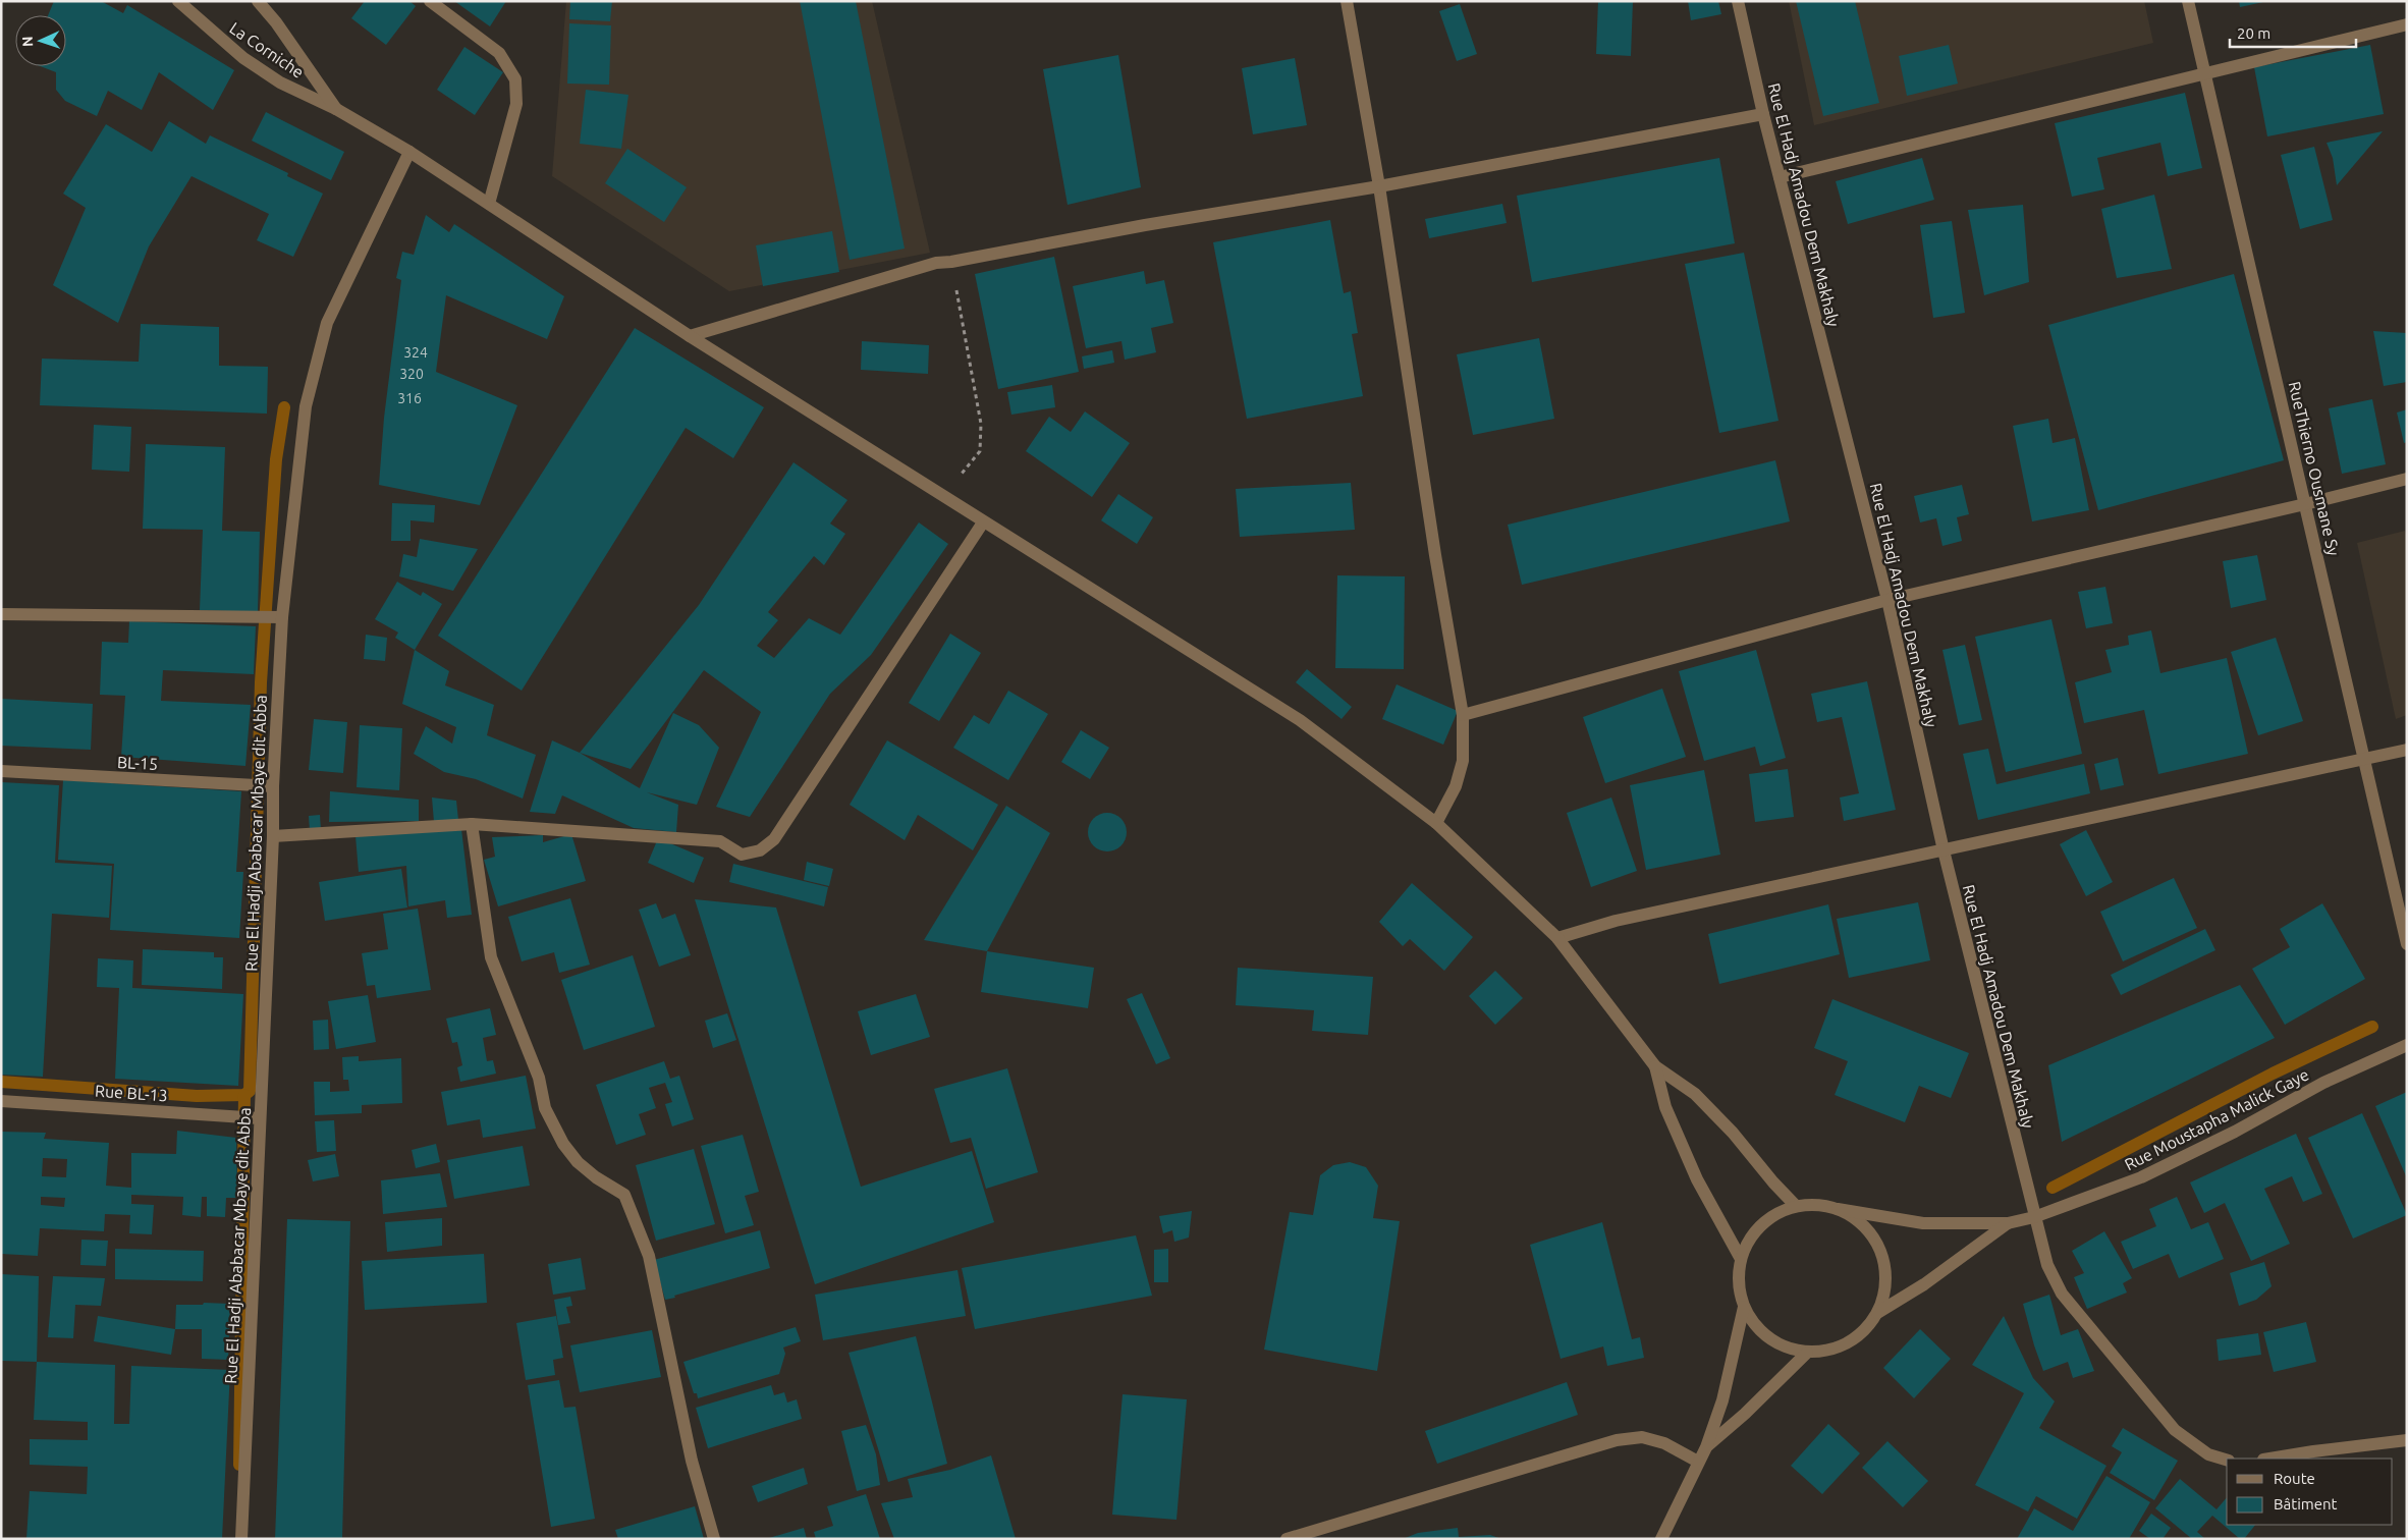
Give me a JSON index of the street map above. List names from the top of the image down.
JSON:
{
  "streets": {
    "street": [
      "La Corniche",
      "Rue El Hadj Amadou Dem Makhaly",
      "RueThierno Ousmane Sy",
      "BL-15",
      "Rue El Hadji Ababacar Mbaye dit Abba",
      "Rue BL-13",
      "Rue Moustapha Malick Gaye"
    ]
  },
  "crossings": [
    ["Rue El Hadj Amadou Dem Makhaly", "Rue Moustapha Malick Gaye"],
    ["BL-15", "Rue El Hadji Ababacar Mbaye dit Abba"],
    ["Rue El Hadji Ababacar Mbaye dit Abba", "Rue BL-13"]
  ],
  "house_numbers": ["324", "320", "316"],
  "legend": ["Route", "Bâtiment"],
  "scale_bar": "20 m",
  "north": "left"
}
